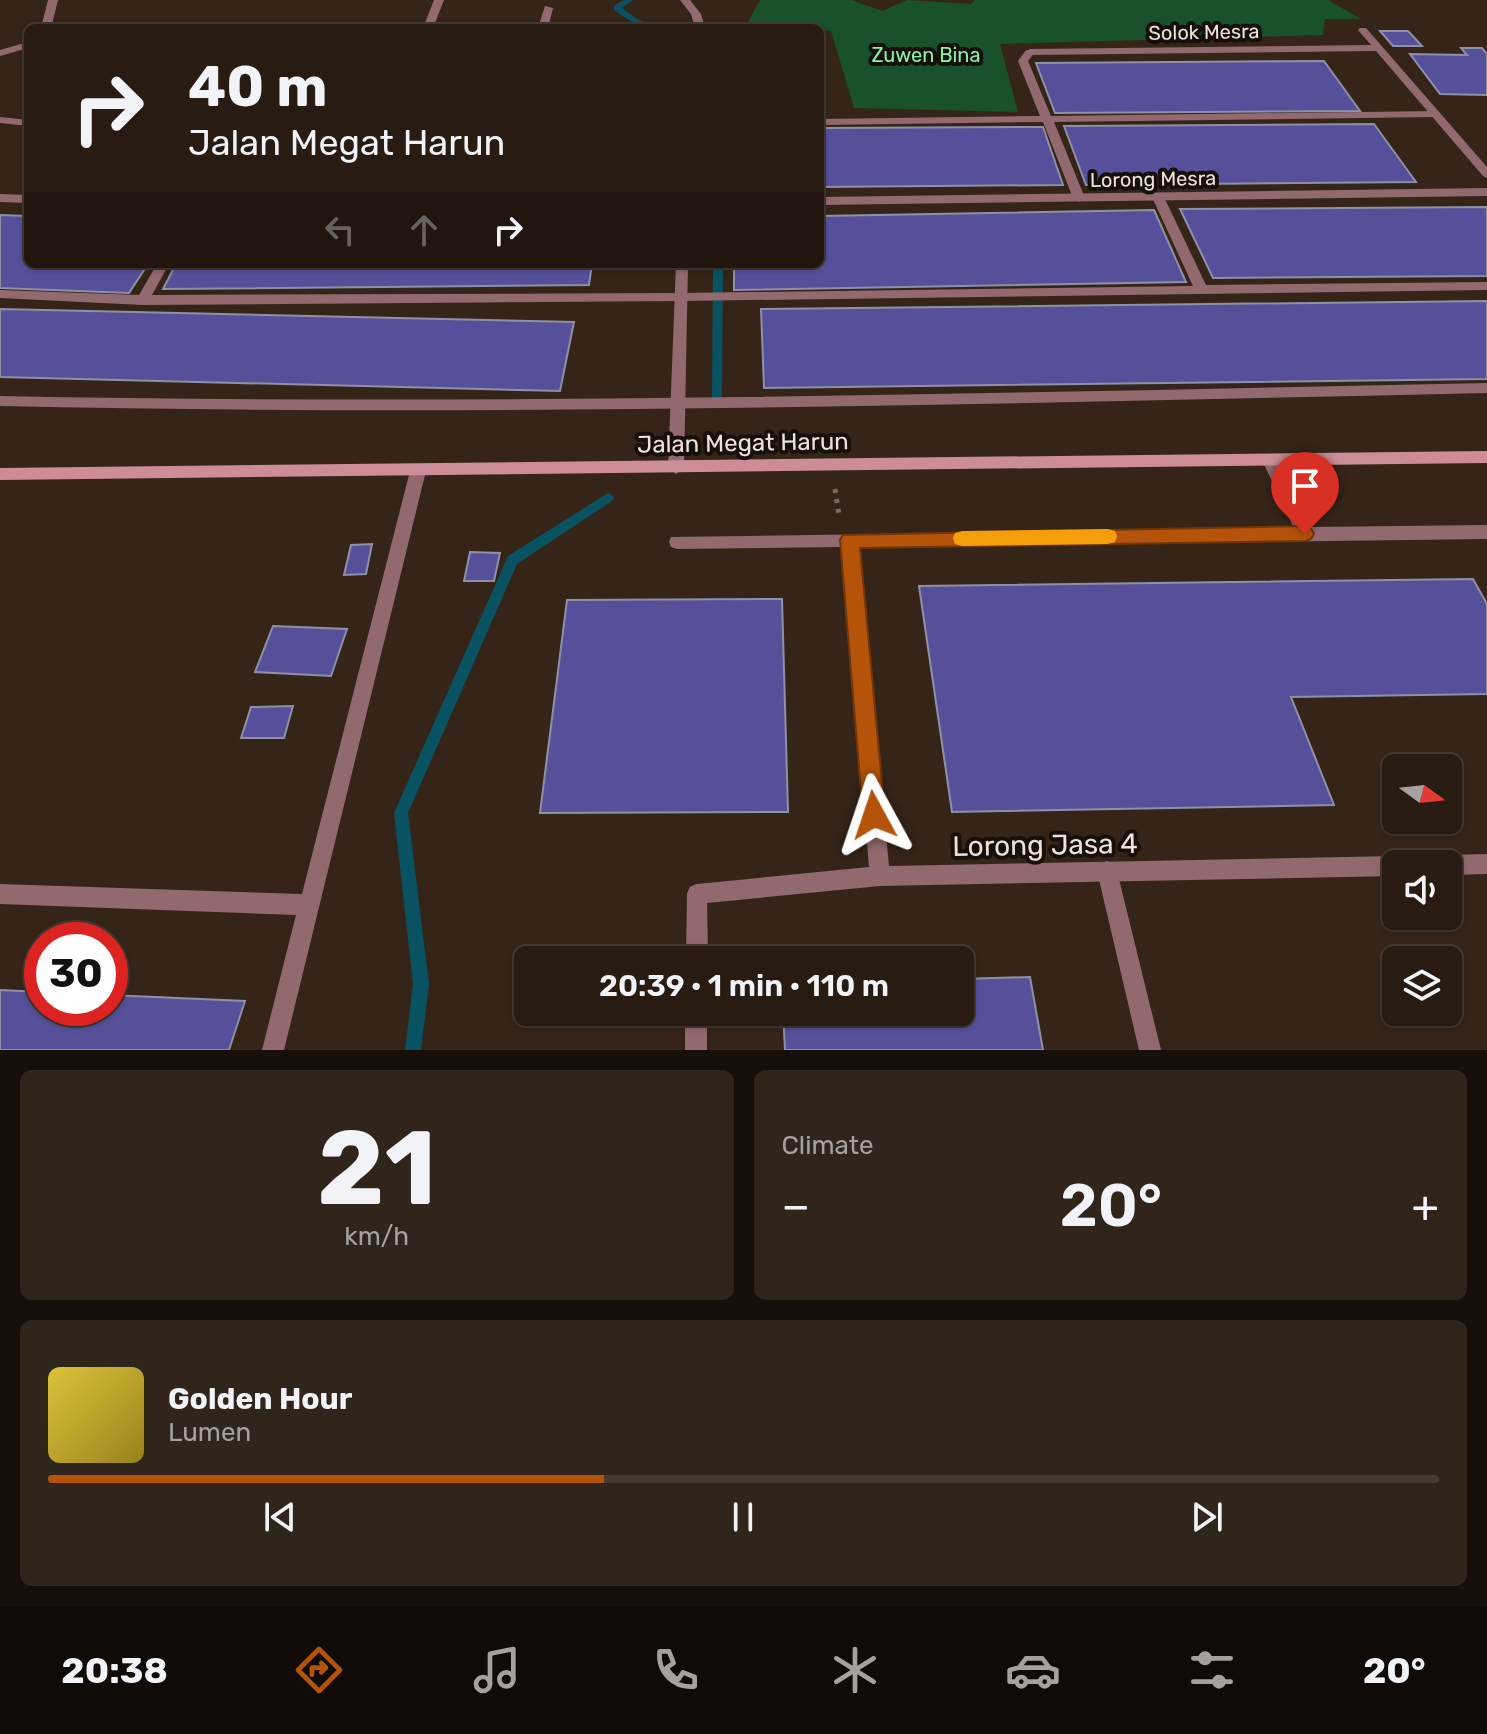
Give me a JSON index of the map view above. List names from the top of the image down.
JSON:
{
  "streets": {
    "street": [
      "Solok Mesra",
      "Lorong Mesra",
      "Jalan Megat Harun",
      "Lorong Jasa 4"
    ]
  },
  "parks": ["Zuwen Bina"],
  "north": "right",
  "page": {
    "turn": ["40 m", "Jalan Megat Harun"],
    "limit": "30",
    "trip": "20:39 · 1 min · 110 m",
    "tile": [
      ["21", "km/h"],
      "Climate"
    ],
    "heat": ["−", "20°", "+"],
    "song": ["Golden Hour", "Lumen"],
    "tabs": ["20:38", "20°"]
  }
}
